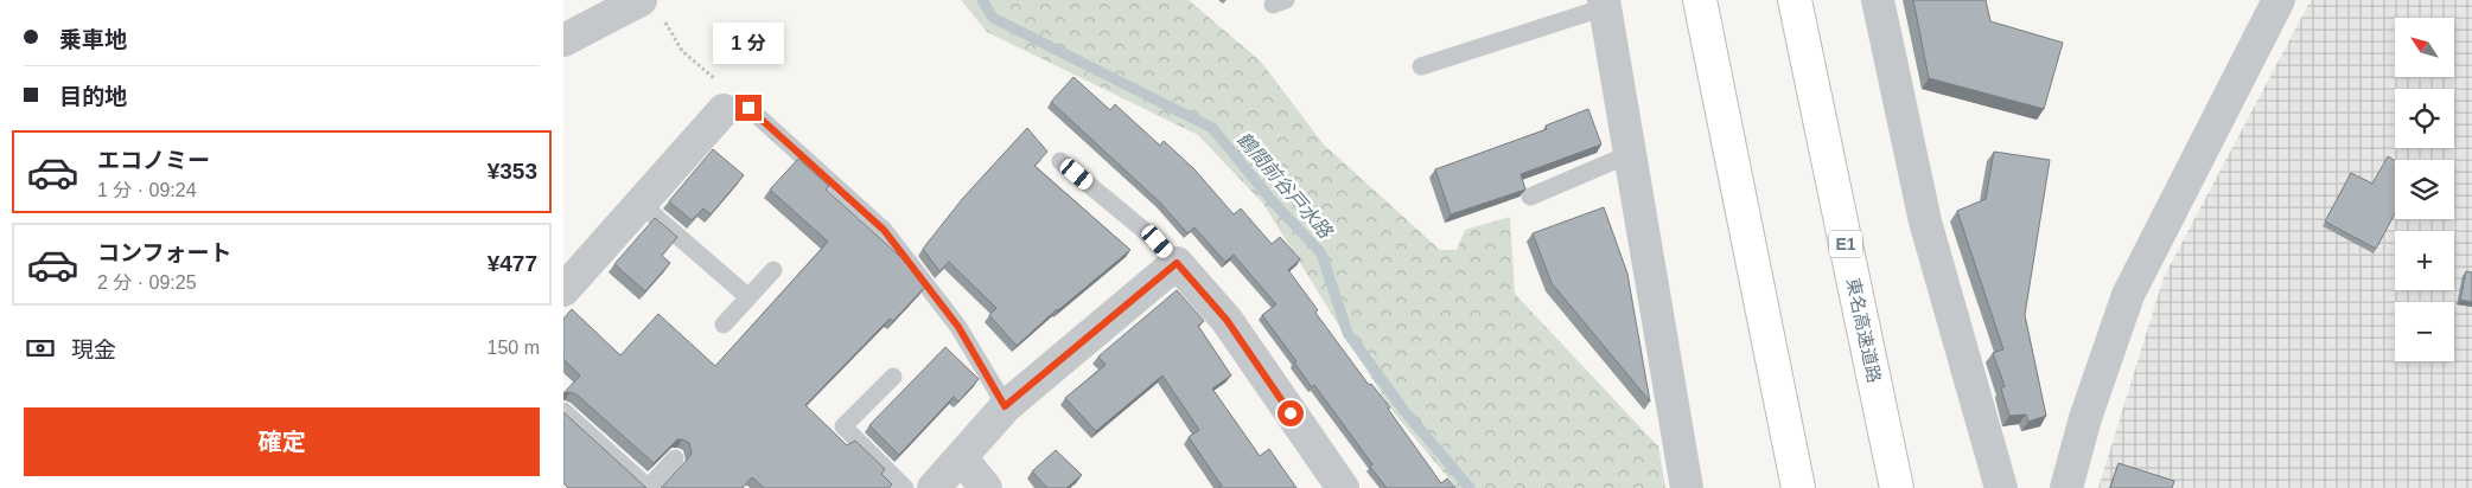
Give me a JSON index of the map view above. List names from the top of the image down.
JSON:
{
  "streets": {
    "highway": ["E1", "東名高速道路"]
  },
  "water": ["鶴間前谷戸水路"],
  "north": "top left",
  "page": {
    "banner": ["乗車地", "目的地"],
    "map_buttons": ["+", "−"],
    "bubble": "1 分",
    "list": [
      {
        "name": "エコノミー",
        "note": "1 分 · 09:24",
        "value": "¥353"
      },
      {
        "name": "コンフォート",
        "note": "2 分 · 09:25",
        "value": "¥477"
      }
    ],
    "pay": ["現金", "150 m"],
    "buttons": "確定"
  }
}
